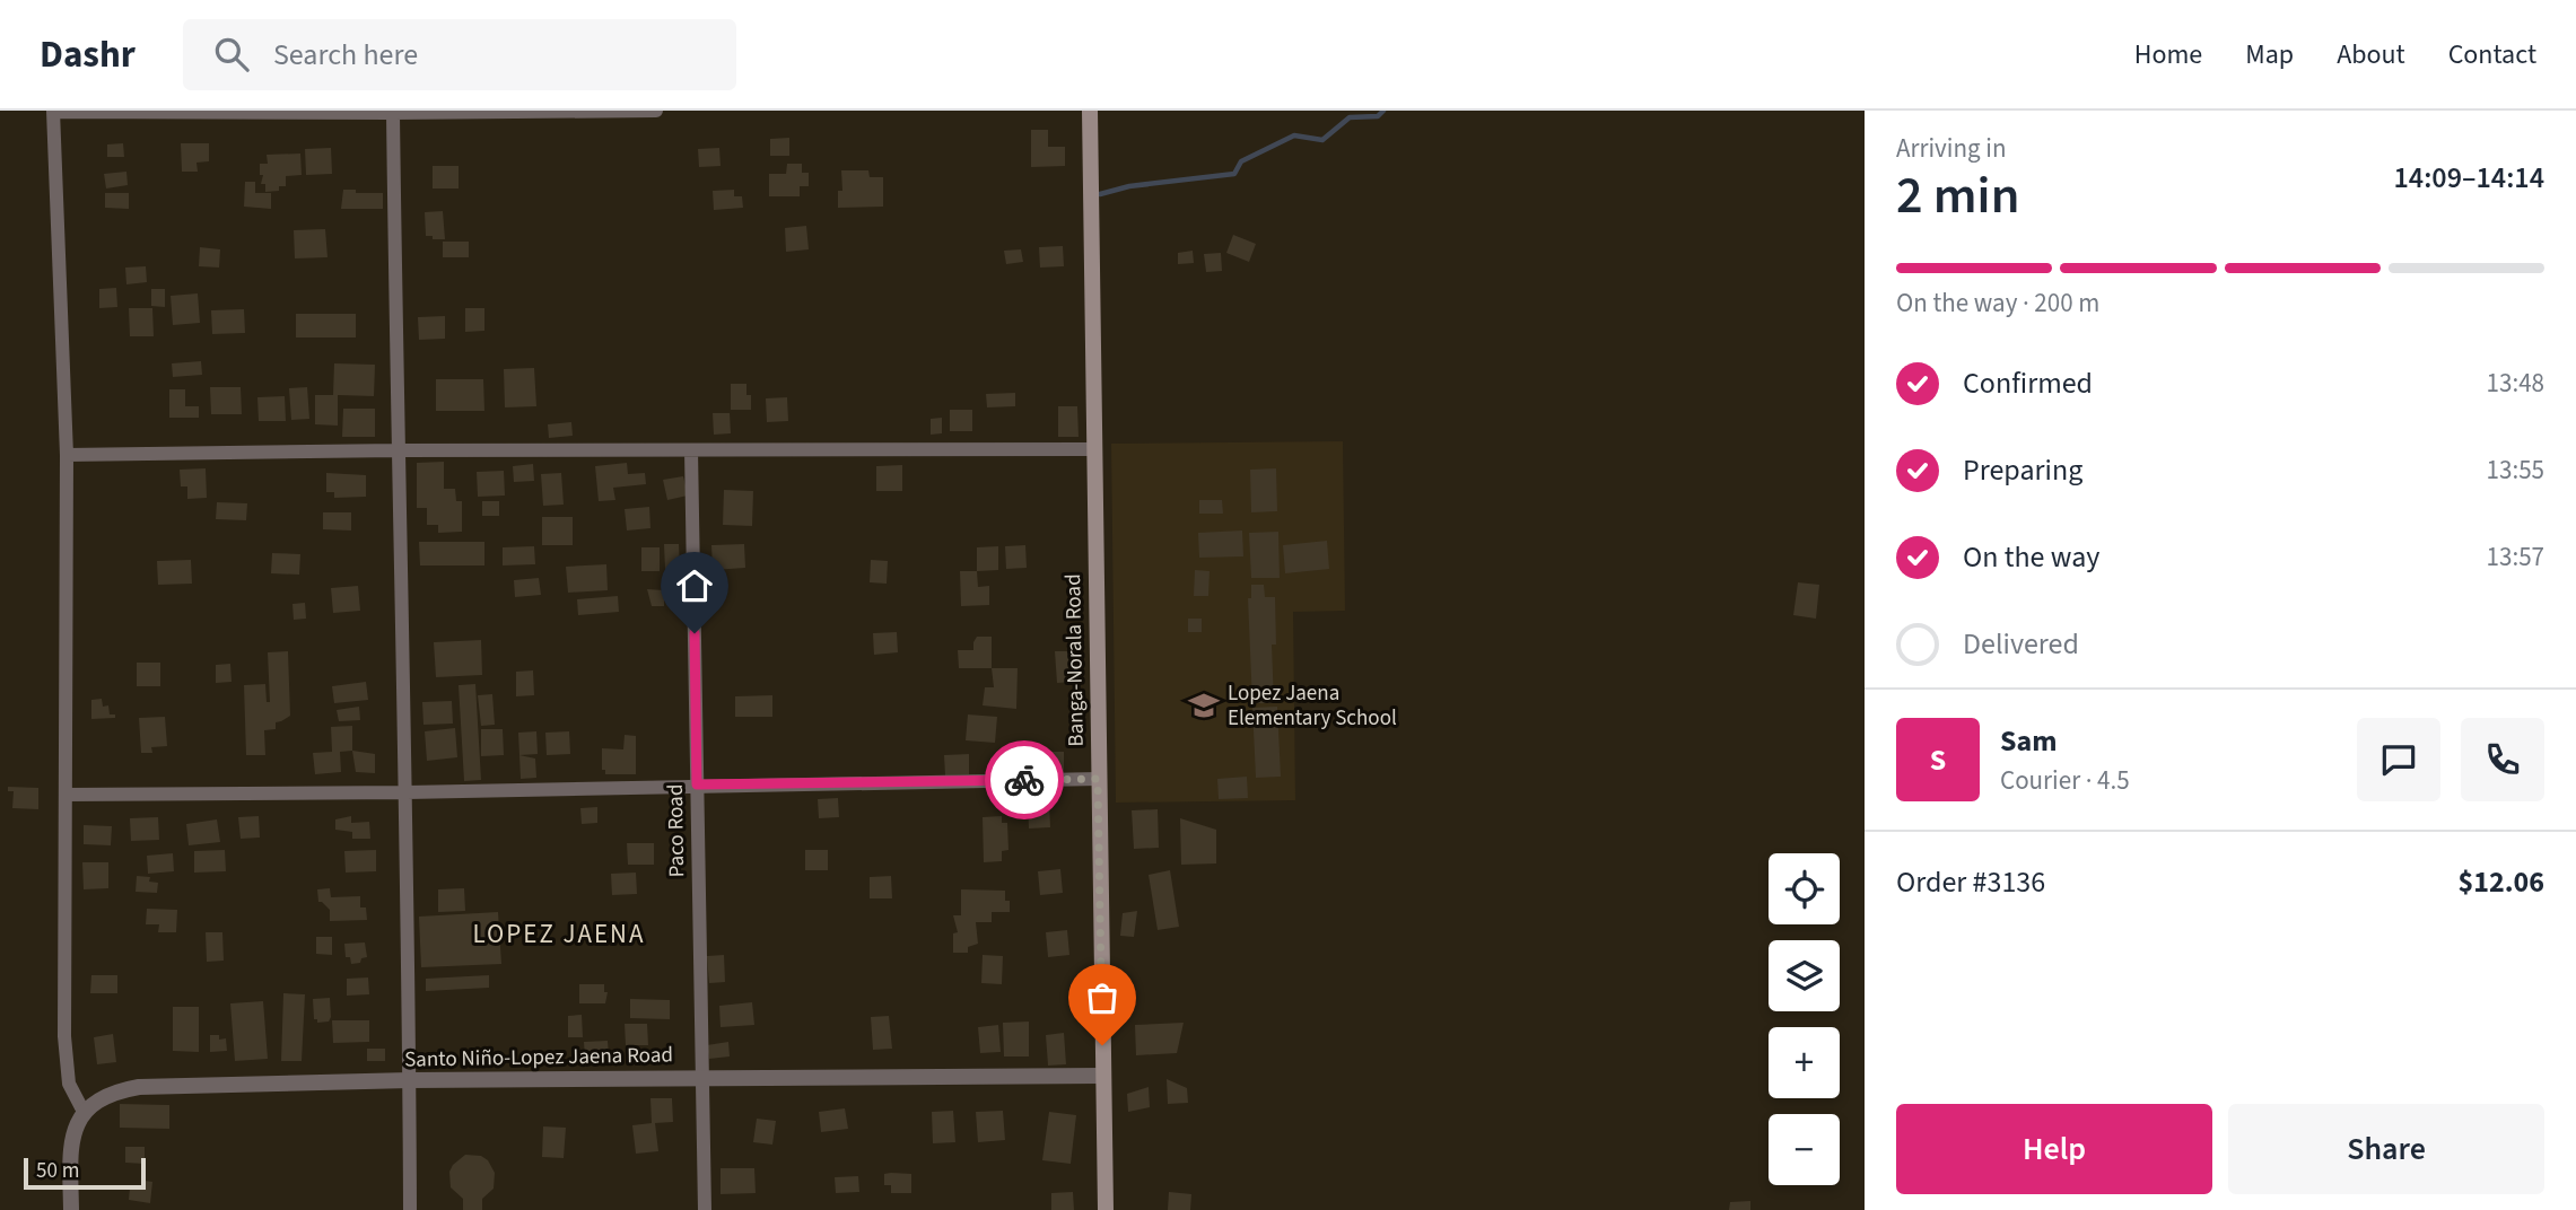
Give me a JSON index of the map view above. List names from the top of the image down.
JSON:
{
  "streets": {
    "main road": ["Banga-Norala Road"],
    "street": ["Paco Road", "Santo Niño-Lopez Jaena Road"]
  },
  "crossings": [
    ["Banga-Norala Road", "Santo Niño-Lopez Jaena Road"],
    ["Paco Road", "Santo Niño-Lopez Jaena Road"]
  ],
  "districts": ["LOPEZ JAENA"],
  "places": {
    "school or university": ["Lopez Jaena Elementary School"]
  },
  "scale_bar": "50 m",
  "page": {
    "header": "Dashr",
    "search": "Search here",
    "nav": [
      "Home",
      "Map",
      "About",
      "Contact"
    ],
    "heading": ["2 min", "Arriving in", "14:09–14:14"],
    "panel": [
      "Sam",
      "Courier · 4.5",
      "Order #3136",
      "$12.06"
    ],
    "bar": "On the way · 200 m",
    "list": [
      ["Confirmed", "13:48"],
      ["Preparing", "13:55"],
      ["On the way", "13:57"],
      "Delivered"
    ],
    "round": "S",
    "map_buttons": ["+", "−"],
    "buttons": ["Help", "Share"],
    "scale": "50 m"
  }
}
